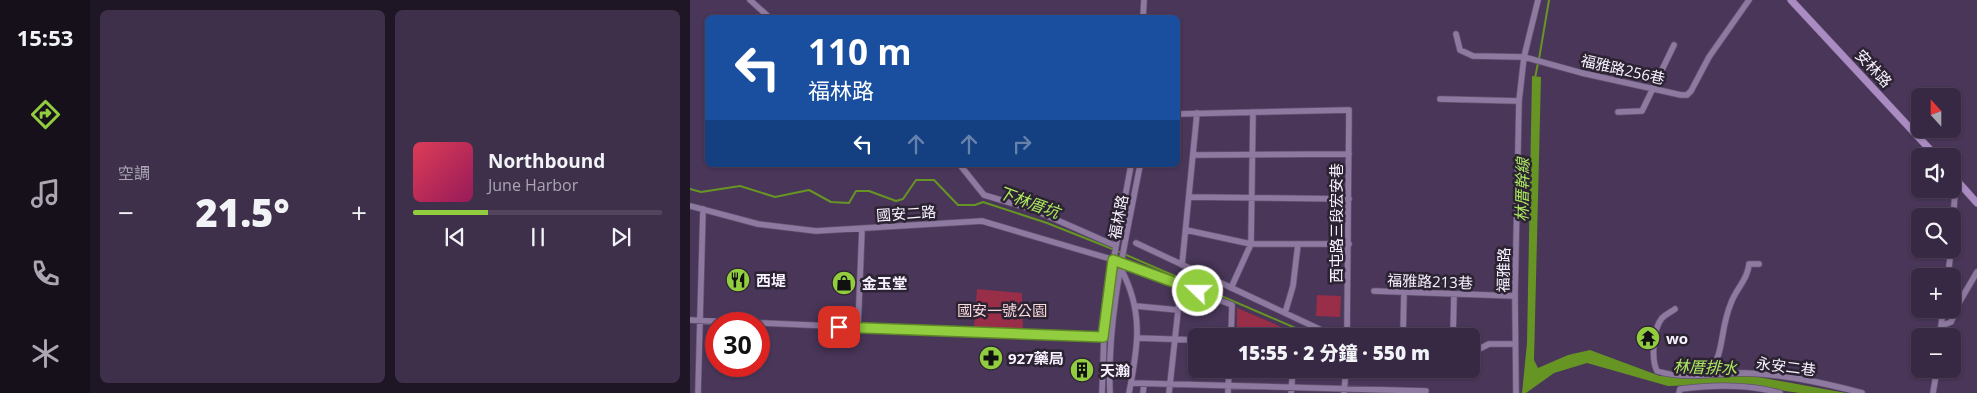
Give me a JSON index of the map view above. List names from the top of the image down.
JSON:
{
  "streets": {
    "main road": ["安林路"],
    "street": [
      "福雅路256巷",
      "國安二路",
      "福林路",
      "西屯路三段宏安巷",
      "福雅路",
      "福雅路213巷",
      "永安二巷"
    ]
  },
  "crossings": [
    ["福雅路256巷", "福雅路"],
    ["國安二路", "福林路"],
    ["福雅路", "福雅路213巷"]
  ],
  "water": ["林厝幹線", "下林厝坑", "林厝排水"],
  "parks": ["國安一號公園"],
  "places": {
    "restaurant": ["西堤"],
    "shop": ["金玉堂"],
    "temple": ["wo"],
    "pharmacy": ["927藥局"],
    "building": ["天瀚"]
  },
  "north": "top",
  "page": {
    "tabs": "15:53",
    "tile": "空調",
    "turn": ["110 m", "福林路"],
    "map_buttons": ["+", "−"],
    "song": ["Northbound", "June Harbor"],
    "heat": ["−", "21.5°", "+"],
    "limit": "30",
    "trip": "15:55 · 2 分鐘 · 550 m"
  }
}
